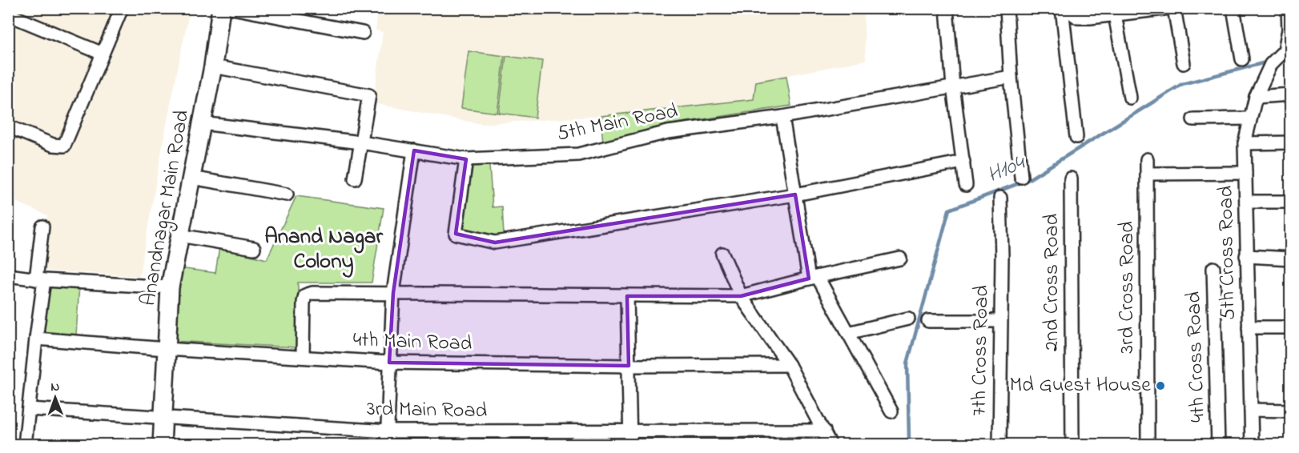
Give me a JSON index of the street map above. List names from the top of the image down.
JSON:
{
  "streets": {
    "street": [
      "5th Main Road",
      "Anandnagar Main Road",
      "5th Cross Road",
      "2nd Cross Road",
      "3rd Cross Road",
      "4th Main Road",
      "7th Cross Road",
      "4th Cross Road",
      "3rd Main Road"
    ]
  },
  "crossings": [
    ["5th Main Road", "Anandnagar Main Road"],
    ["Anandnagar Main Road", "4th Main Road"],
    ["Anandnagar Main Road", "3rd Main Road"]
  ],
  "districts": ["Anand Nagar Colony"],
  "water": ["H104"],
  "places": ["Md Guest House"],
  "north": "top"
}
